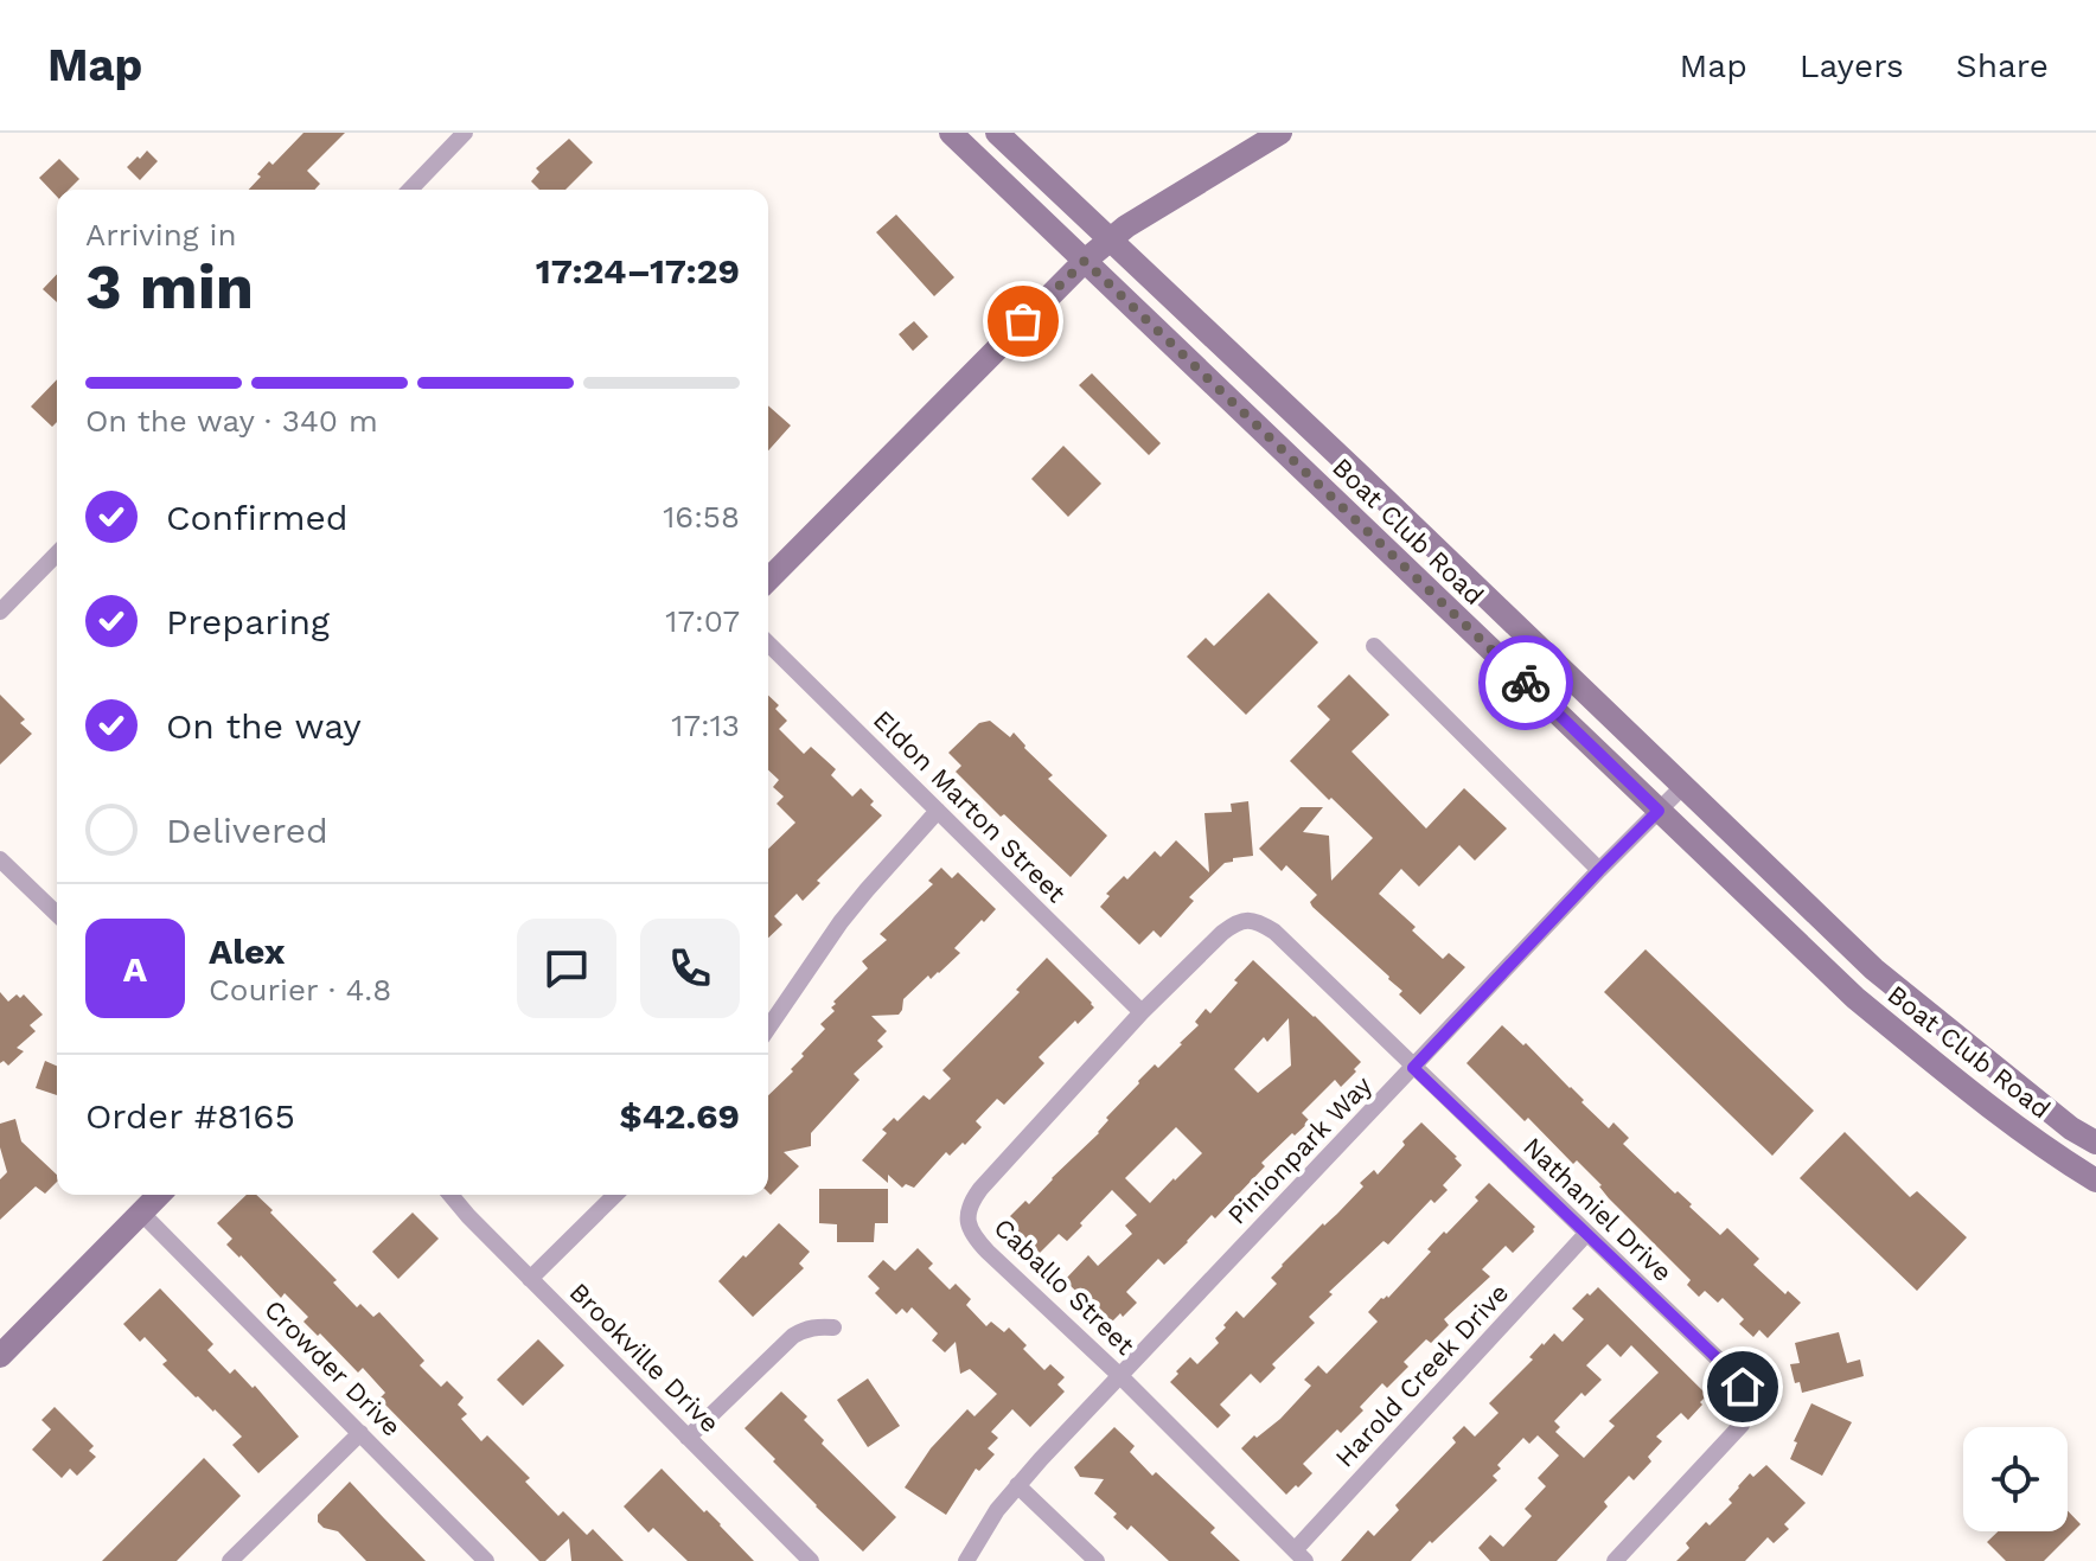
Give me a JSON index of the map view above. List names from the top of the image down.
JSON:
{
  "streets": {
    "main road": ["Boat Club Road"],
    "street": [
      "Eldon Marton Street",
      "Pinionpark Way",
      "Nathaniel Drive",
      "Caballo Street",
      "Brookville Drive",
      "Crowder Drive",
      "Harold Creek Drive"
    ]
  },
  "crossings": [
    ["Boat Club Road", "Pinionpark Way"],
    ["Eldon Marton Street", "Caballo Street"],
    ["Pinionpark Way", "Nathaniel Drive"],
    ["Pinionpark Way", "Caballo Street"],
    ["Nathaniel Drive", "Caballo Street"],
    ["Nathaniel Drive", "Harold Creek Drive"],
    ["Caballo Street", "Harold Creek Drive"]
  ],
  "page": {
    "header": "Map",
    "nav": ["Map", "Layers", "Share"],
    "heading": ["3 min", "Arriving in", "17:24–17:29"],
    "panel": [
      "Alex",
      "Courier · 4.8",
      "Order #8165",
      "$42.69"
    ],
    "bar": "On the way · 340 m",
    "list": [
      ["Confirmed", "16:58"],
      ["Preparing", "17:07"],
      ["On the way", "17:13"],
      "Delivered"
    ],
    "round": "A"
  }
}
